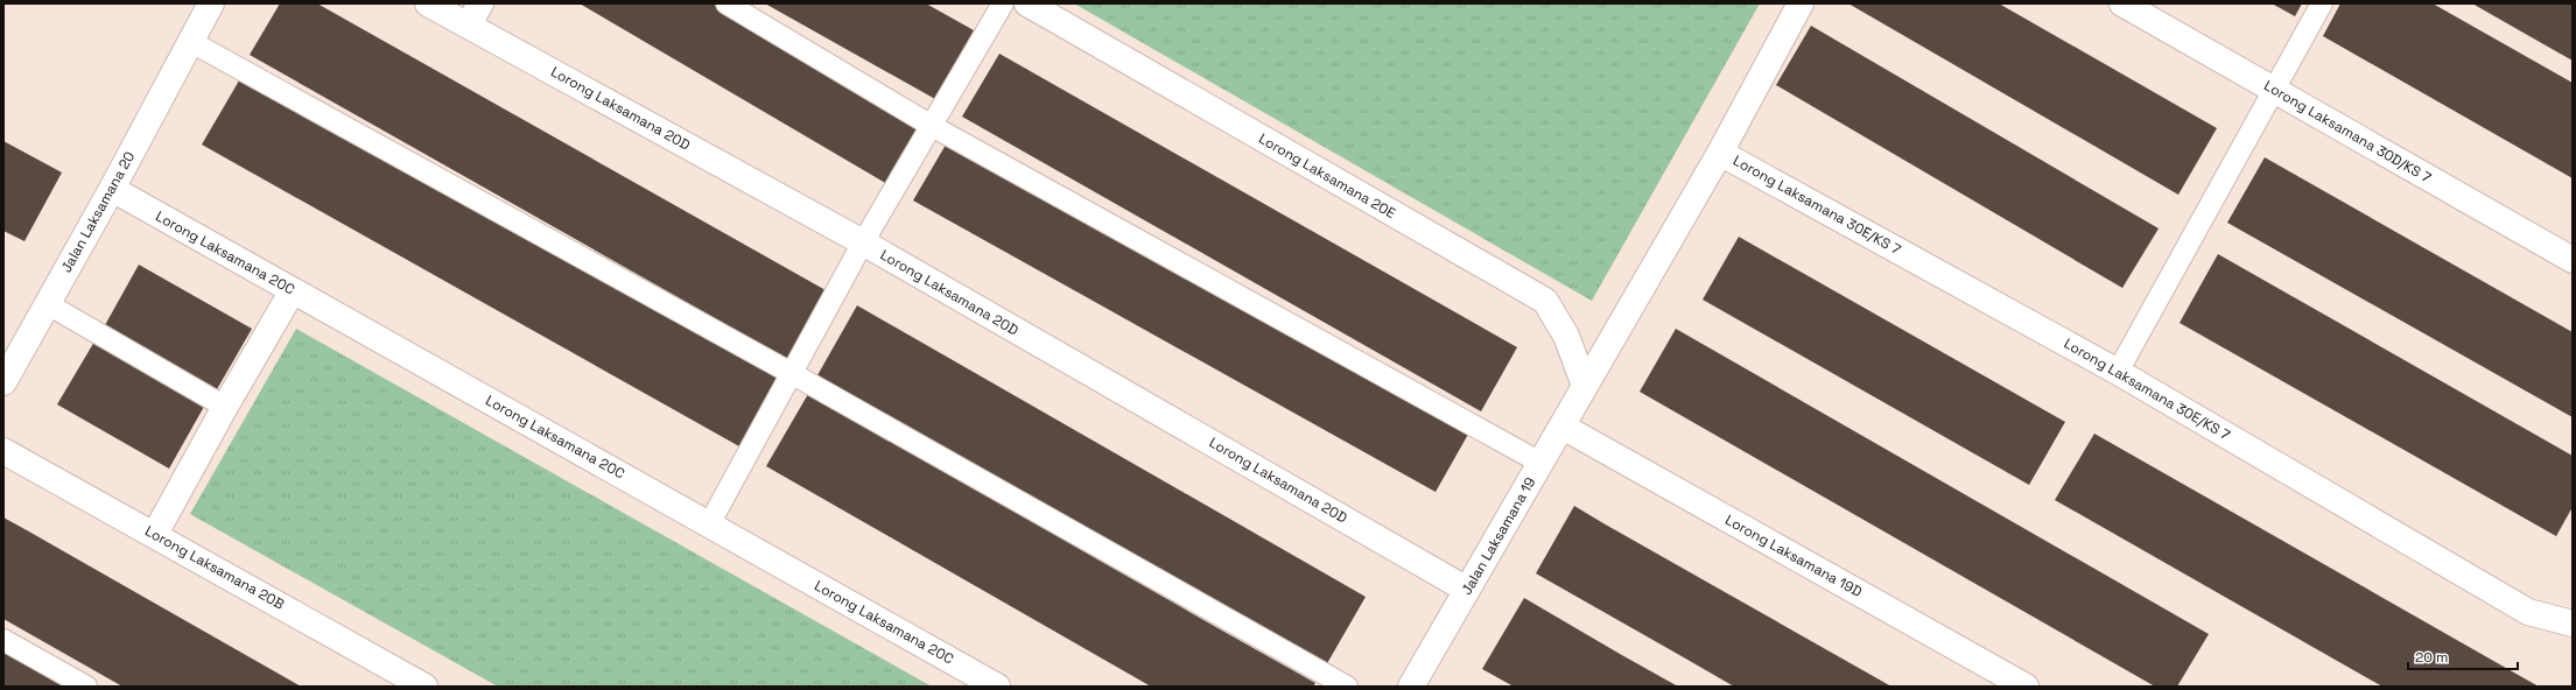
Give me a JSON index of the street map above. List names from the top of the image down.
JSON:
{
  "streets": {
    "street": [
      "Lorong Laksamana 20D",
      "Lorong Laksamana 30D/KS 7",
      "Lorong Laksamana 20E",
      "Lorong Laksamana 30E/KS 7",
      "Jalan Laksamana 20",
      "Lorong Laksamana 20C",
      "Jalan Laksamana 19",
      "Lorong Laksamana 19D",
      "Lorong Laksamana 20B"
    ]
  },
  "crossings": [
    ["Lorong Laksamana 20D", "Jalan Laksamana 19"],
    ["Lorong Laksamana 20E", "Jalan Laksamana 19"],
    ["Lorong Laksamana 30E/KS 7", "Jalan Laksamana 19"],
    ["Jalan Laksamana 20", "Lorong Laksamana 20C"],
    ["Jalan Laksamana 19", "Lorong Laksamana 19D"]
  ],
  "scale_bar": "20 m"
}
